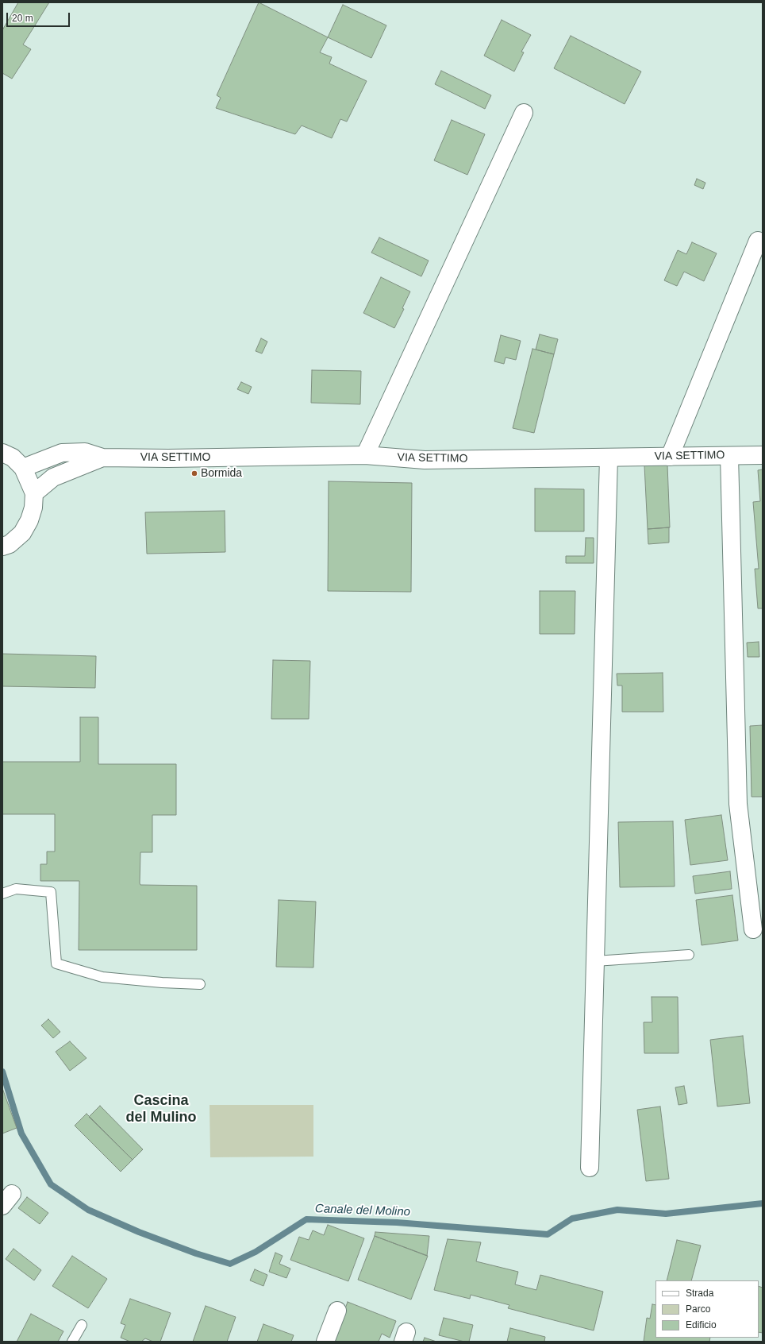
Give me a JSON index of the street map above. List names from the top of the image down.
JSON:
{
  "streets": {
    "street": ["VIA SETTIMO"]
  },
  "districts": ["Cascina del Mulino"],
  "water": ["Canale del Molino"],
  "places": ["Bormida"],
  "legend": ["Strada", "Parco", "Edificio"],
  "scale_bar": "20 m"
}
